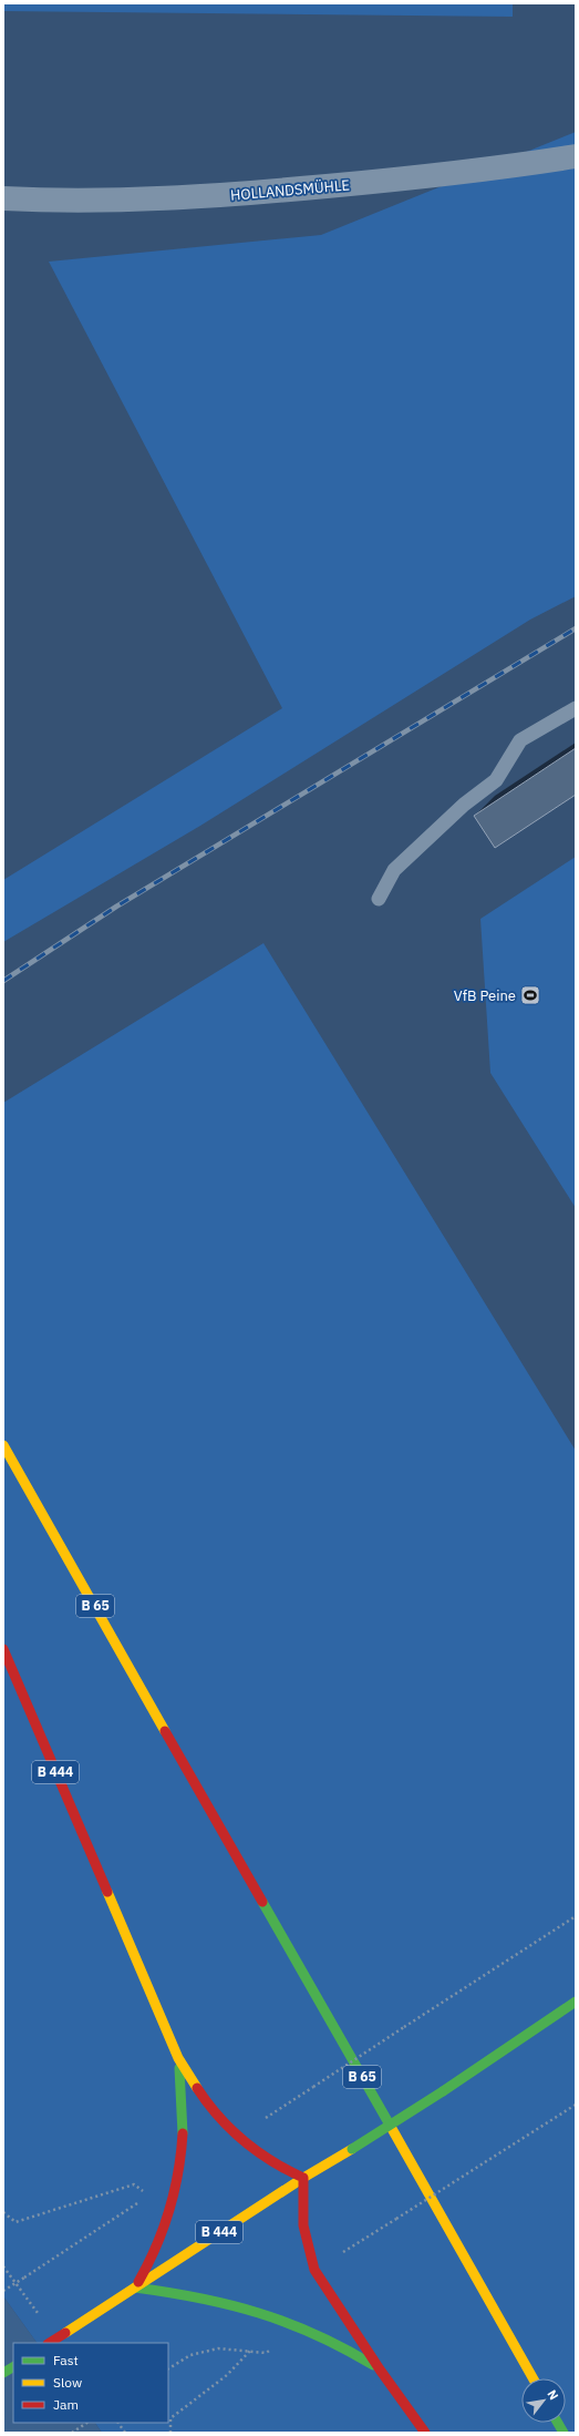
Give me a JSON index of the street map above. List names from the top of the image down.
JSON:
{
  "streets": {
    "main road": ["B 65", "B 444"],
    "street": ["HOLLANDSMÜHLE"]
  },
  "places": {
    "sports": ["VfB Peine"]
  },
  "legend": ["Fast", "Slow", "Jam"],
  "north": "top right"
}
